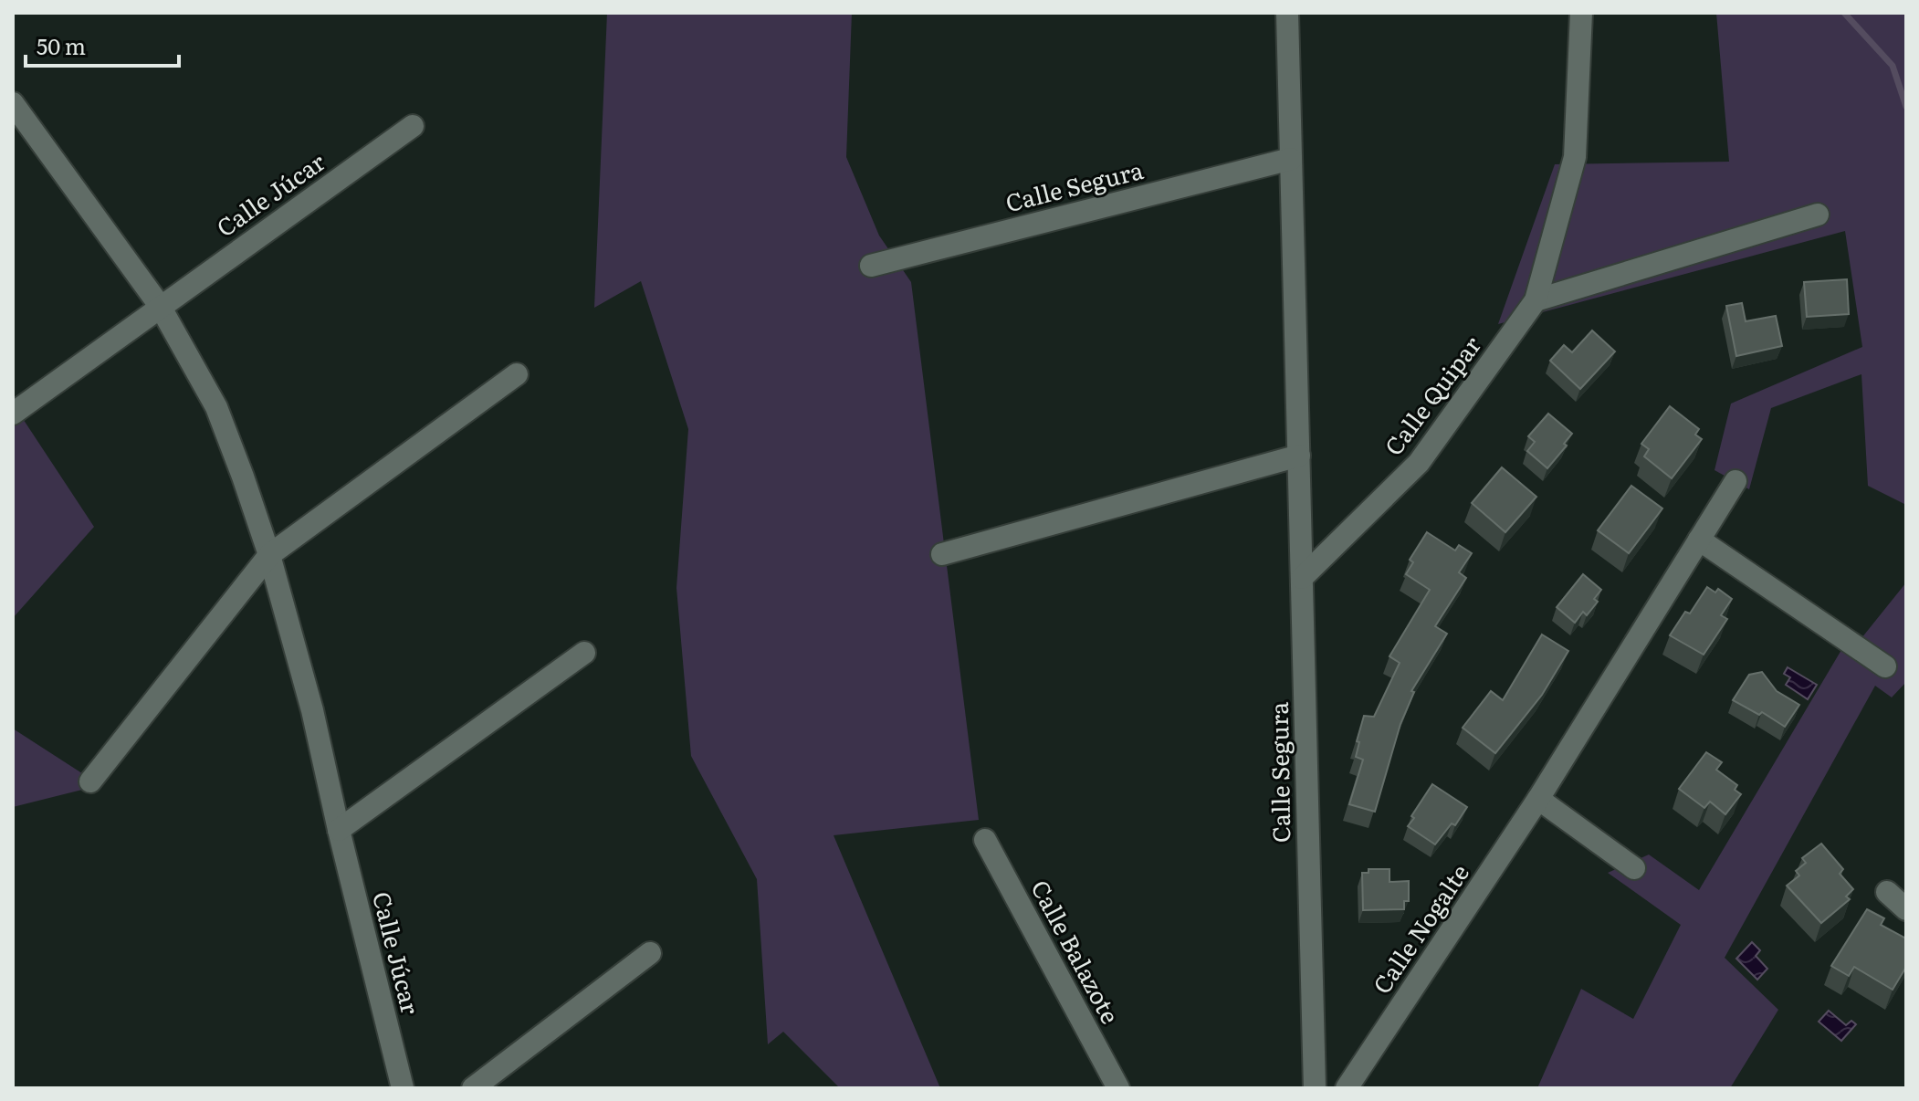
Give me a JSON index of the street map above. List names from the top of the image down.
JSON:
{
  "streets": {
    "street": [
      "Calle Segura",
      "Calle Júcar",
      "Calle Quipar",
      "Calle Nogalte",
      "Calle Balazote"
    ]
  },
  "crossings": [
    ["Calle Segura", "Calle Quipar"]
  ],
  "scale_bar": "50 m"
}
